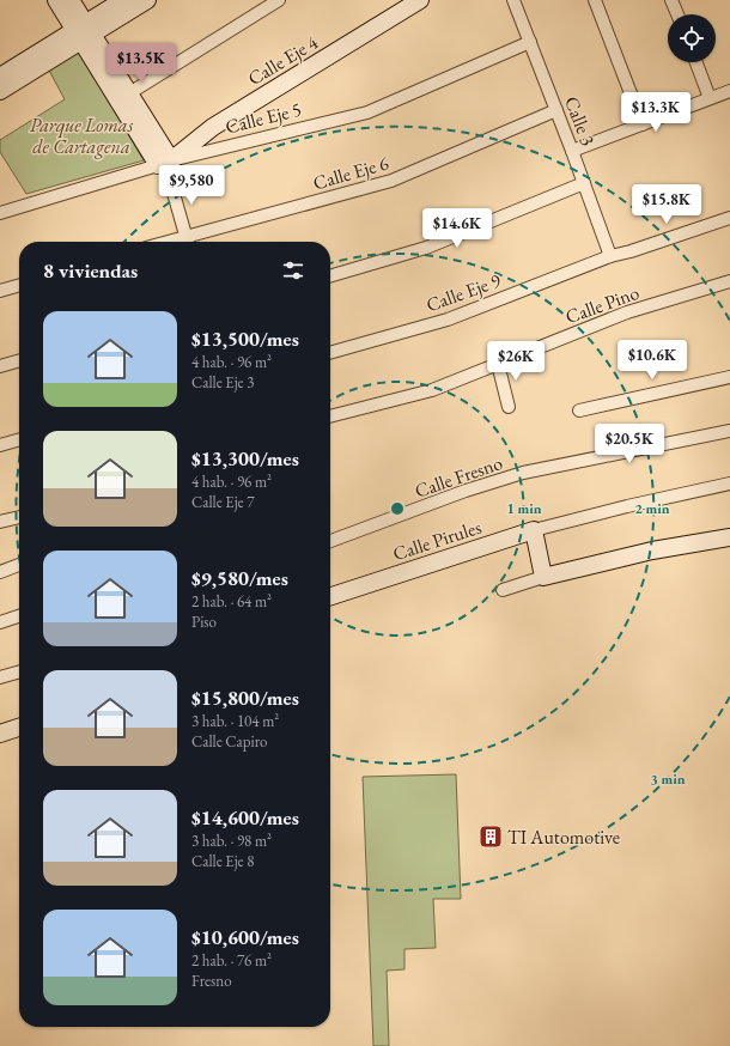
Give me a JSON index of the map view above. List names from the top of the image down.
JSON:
{
  "streets": {
    "street": [
      "Calle Eje 4",
      "Calle Eje 5",
      "Calle 3",
      "Calle Eje 6",
      "Calle Eje 9",
      "Calle Pino",
      "Calle Fresno",
      "Calle Pirules"
    ]
  },
  "crossings": [
    ["Calle Eje 4", "Calle Eje 5"],
    ["Calle Eje 5", "Calle 3"],
    ["Calle 3", "Calle Eje 6"],
    ["Calle 3", "Calle Eje 9"]
  ],
  "parks": ["Parque Lomas de Cartagena"],
  "places": {
    "building": ["TI Automotive"]
  },
  "page": {
    "price": [
      "$13.5K",
      "$13.3K",
      "$9,580",
      "$15.8K",
      "$14.6K",
      "$10.6K",
      "$26K",
      "$20.5K"
    ],
    "heading": "8 viviendas",
    "list": [
      {
        "name": "$13,500/mes",
        "note": "4 hab. · 96 m² · Calle Eje 3"
      },
      {
        "name": "$13,300/mes",
        "note": "4 hab. · 96 m² · Calle Eje 7"
      },
      {
        "name": "$9,580/mes",
        "note": "2 hab. · 64 m² · Piso"
      },
      {
        "name": "$15,800/mes",
        "note": "3 hab. · 104 m² · Calle Capiro"
      },
      {
        "name": "$14,600/mes",
        "note": "3 hab. · 98 m² · Calle Eje 8"
      },
      {
        "name": "$10,600/mes",
        "note": "2 hab. · 76 m² · Fresno"
      }
    ]
  },
  "rings": ["1 min", "2 min", "3 min"]
}
